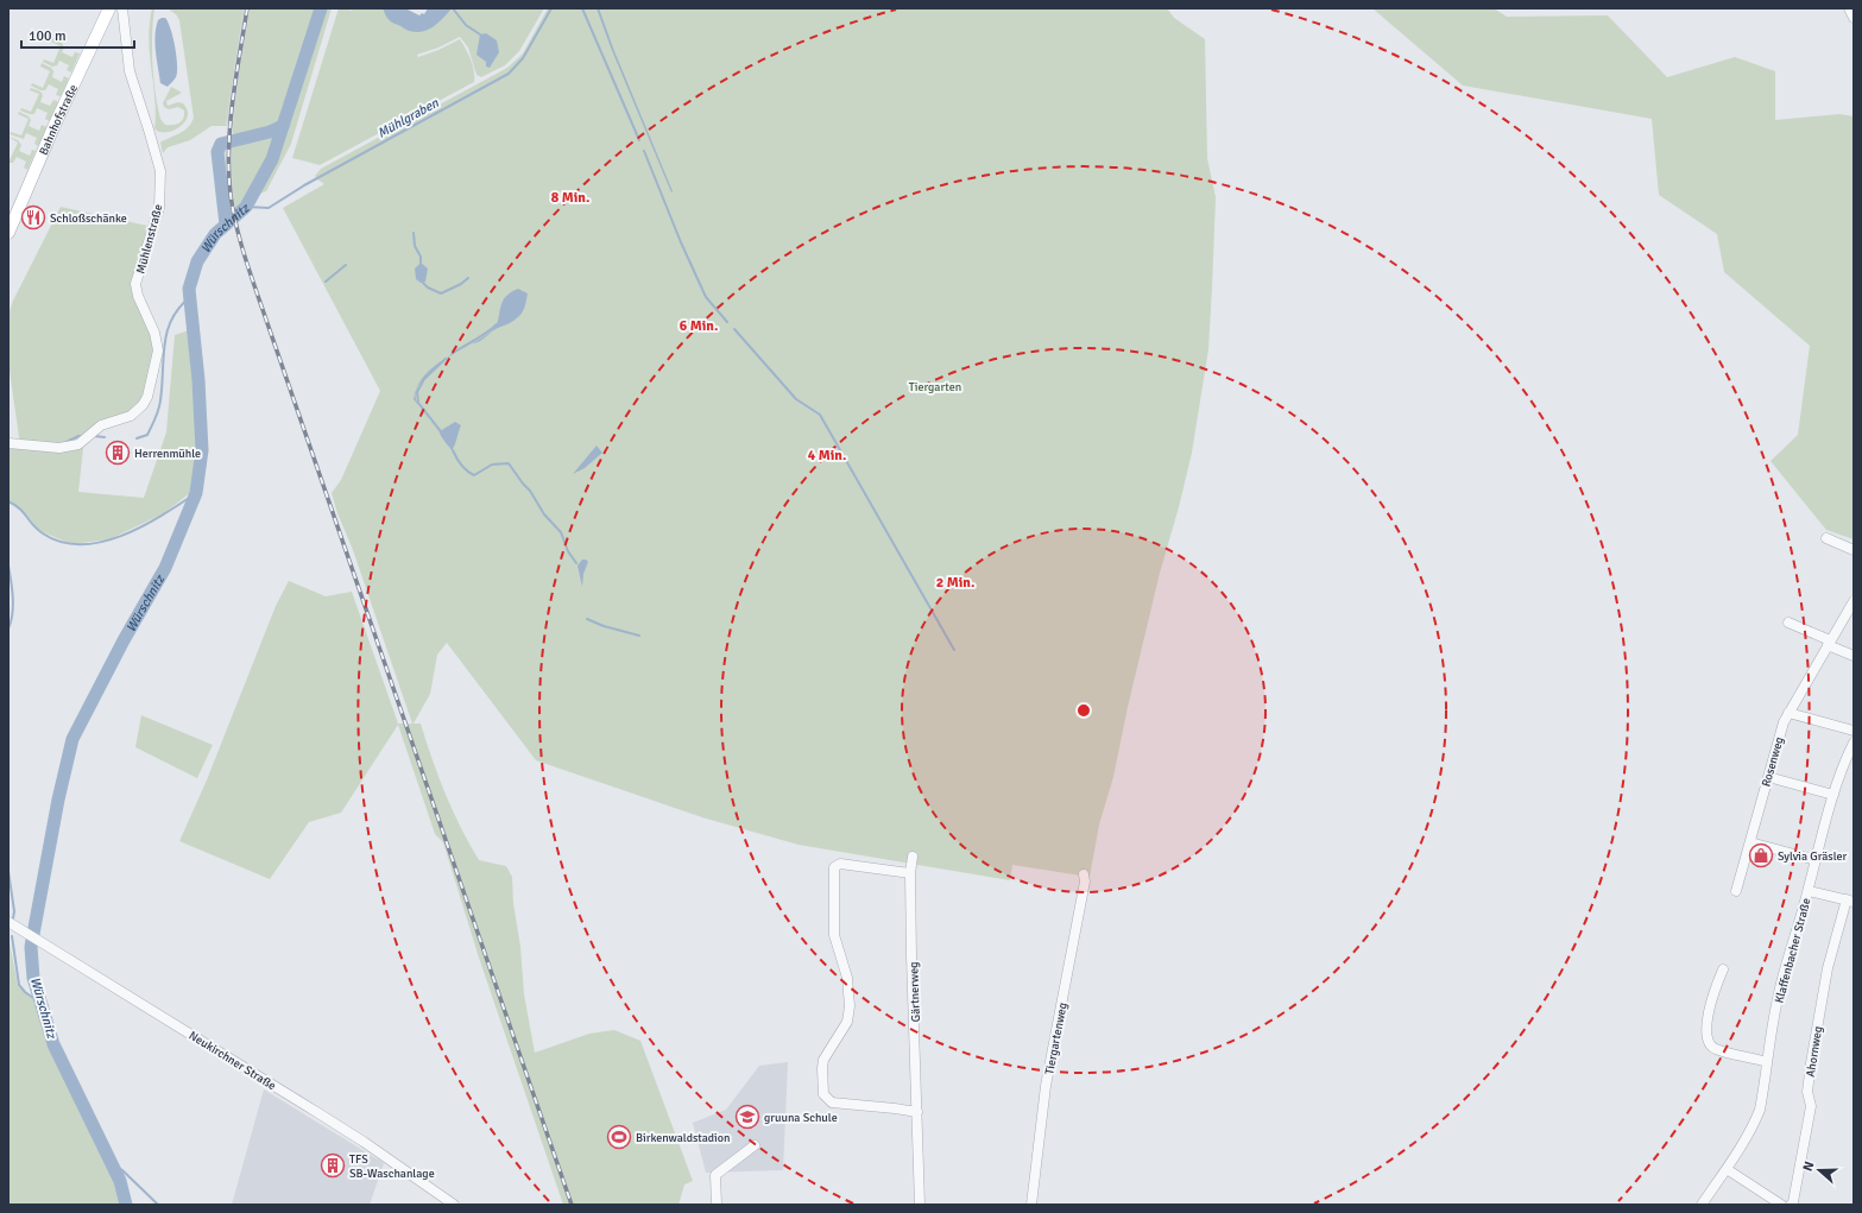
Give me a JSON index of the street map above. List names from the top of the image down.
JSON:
{
  "streets": {
    "main road": ["Bahnhofstraße"],
    "street": [
      "Mühlenstraße",
      "Rosenweg",
      "Klaffenbacher Straße",
      "Gärtnerweg",
      "Tiergartenweg",
      "Ahornweg",
      "Neukirchner Straße"
    ]
  },
  "water": ["Mühlgraben", "Würschnitz"],
  "parks": ["Tiergarten"],
  "places": {
    "restaurant": ["Schloßschänke"],
    "building": ["Herrenmühle", "TFS SB-Waschanlage"],
    "shop": ["Sylvia Gräsler"],
    "school or university": ["gruuna Schule"],
    "sports": ["Birkenwaldstadion"]
  },
  "scale_bar": "100 m",
  "north": "left",
  "rings": [
    "8 Min.",
    "6 Min.",
    "4 Min.",
    "2 Min."
  ]
}
